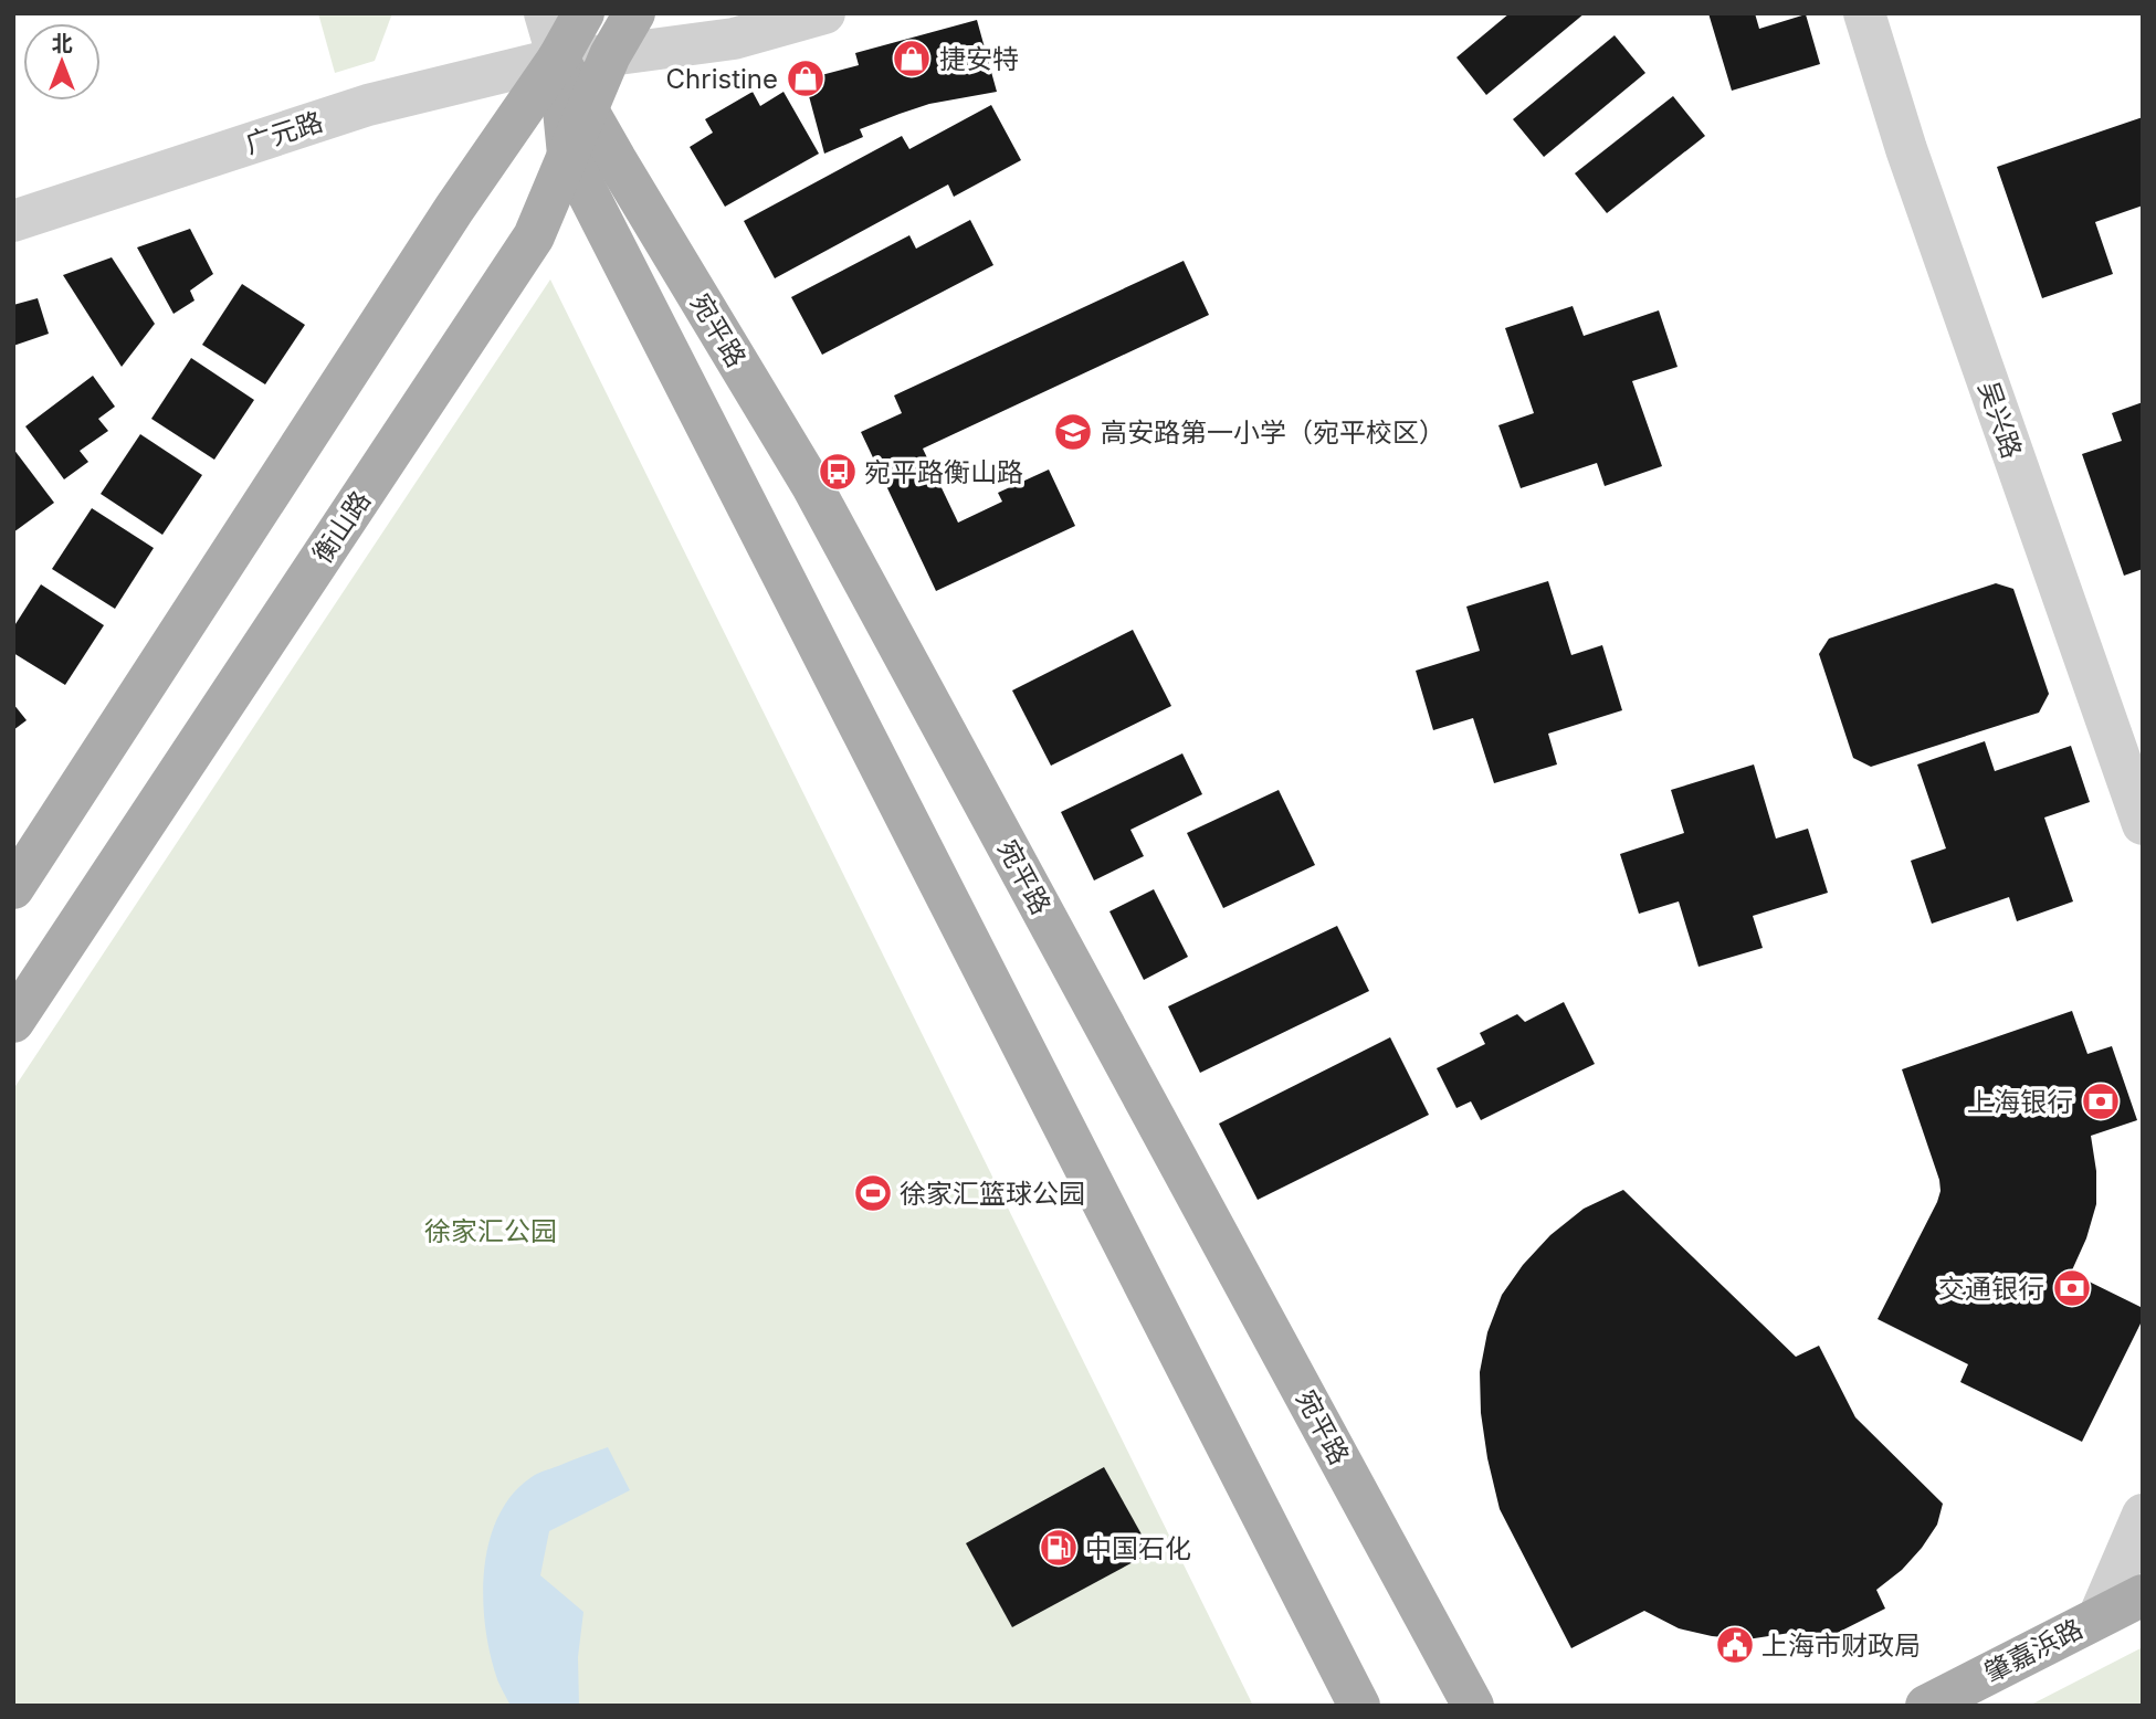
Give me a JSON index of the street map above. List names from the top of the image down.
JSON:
{
  "streets": {
    "main road": ["宛平路", "衡山路", "肇嘉浜路"],
    "street": ["广元路", "吴兴路"]
  },
  "crossings": [
    ["广元路", "宛平路"],
    ["广元路", "衡山路"],
    ["宛平路", "衡山路"]
  ],
  "parks": ["徐家汇公园"],
  "places": {
    "shop": ["捷安特", "Christine"],
    "school or university": ["高安路第一小学（宛平校区）"],
    "bus stop": ["宛平路衡山路"],
    "bank": ["上海银行", "交通银行"],
    "sports": ["徐家汇篮球公园"],
    "fuel station": ["中国石化"],
    "public building": ["上海市财政局"]
  },
  "north": "top"
}
